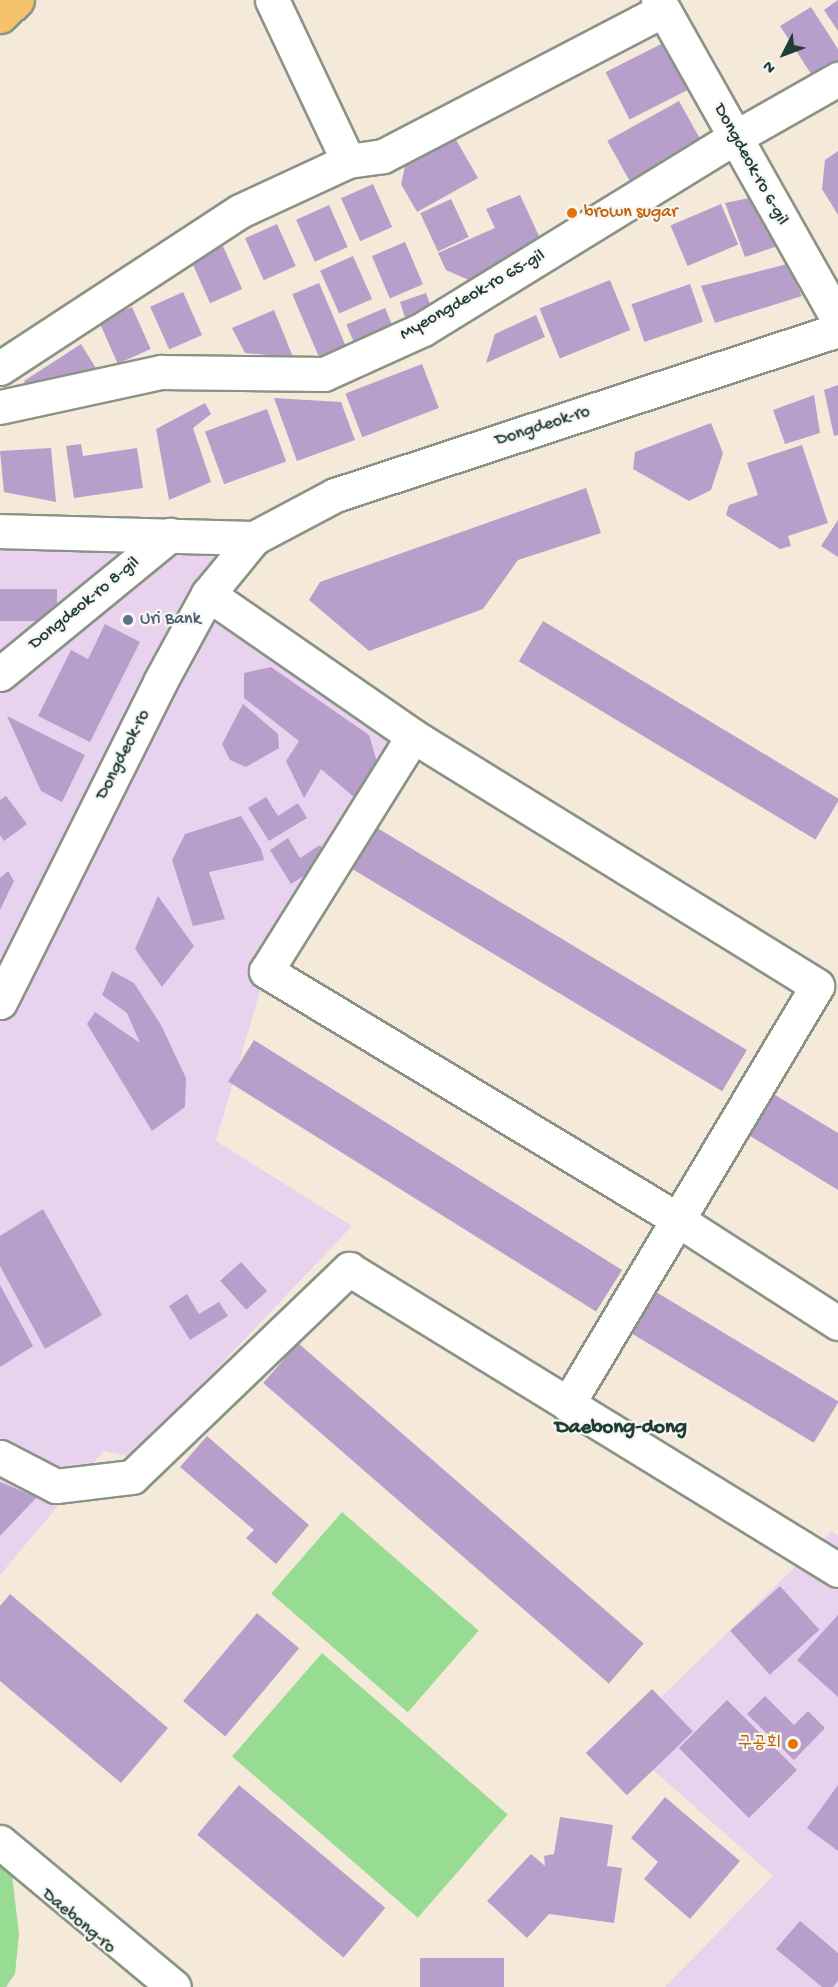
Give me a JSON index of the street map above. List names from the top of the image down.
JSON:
{
  "streets": {
    "street": [
      "Dongdeok-ro 6-gil",
      "Myeongdeok-ro 65-gil",
      "Dongdeok-ro",
      "Dongdeok-ro 8-gil",
      "Daebong-ro"
    ]
  },
  "crossings": [
    ["Dongdeok-ro 6-gil", "Myeongdeok-ro 65-gil"]
  ],
  "districts": ["Daebong-dong"],
  "places": ["brown sugar", "Uri Bank", "구공회"],
  "north": "bottom left"
}
